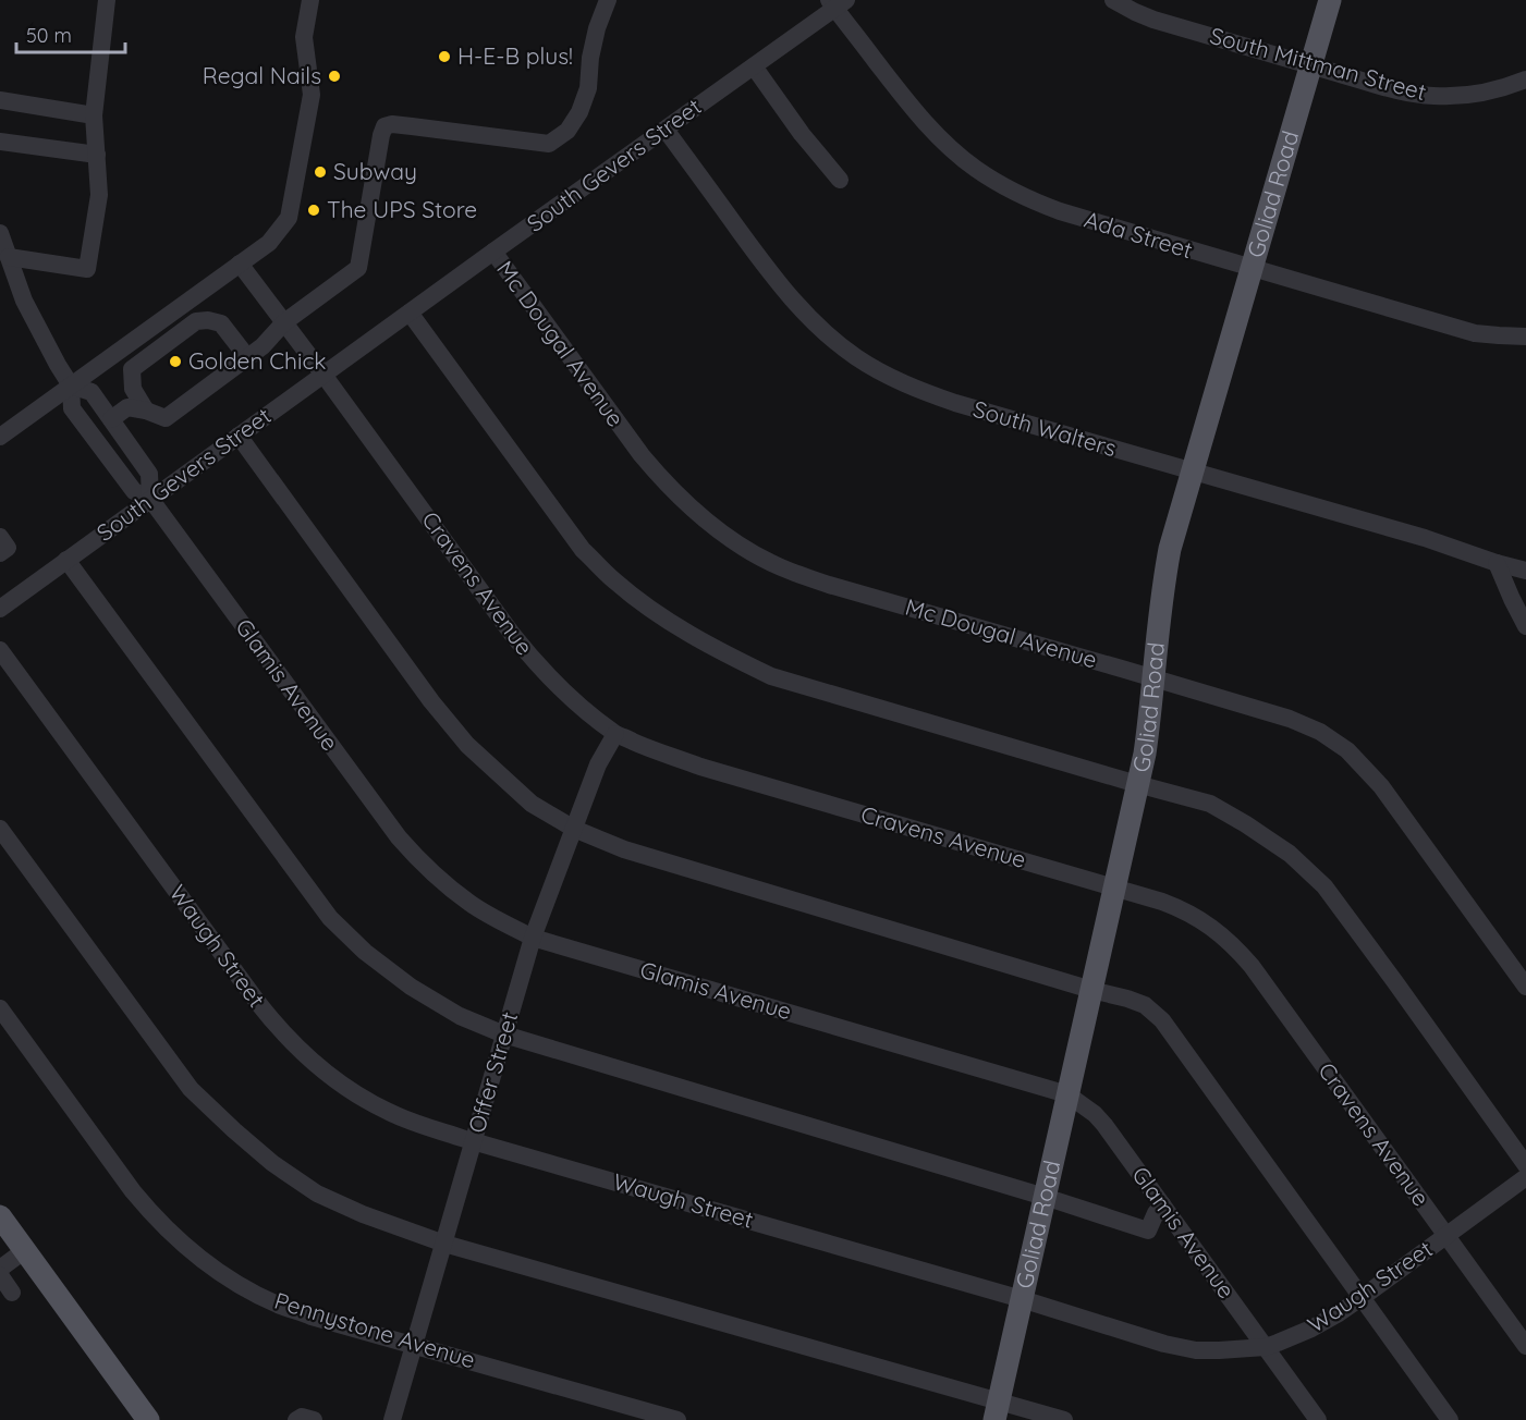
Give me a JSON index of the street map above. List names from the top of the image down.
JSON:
{
  "streets": {
    "main road": ["Goliad Road"],
    "street": [
      "South Mittman Street",
      "South Gevers Street",
      "Ada Street",
      "Mc Dougal Avenue",
      "South Walters",
      "Cravens Avenue",
      "Glamis Avenue",
      "Waugh Street",
      "Offer Street",
      "Pennystone Avenue"
    ]
  },
  "crossings": [
    ["South Mittman Street", "Goliad Road"],
    ["South Gevers Street", "Ada Street"],
    ["South Gevers Street", "Mc Dougal Avenue"],
    ["South Gevers Street", "South Walters"],
    ["South Gevers Street", "Cravens Avenue"],
    ["South Gevers Street", "Glamis Avenue"],
    ["Goliad Road", "Ada Street"],
    ["Goliad Road", "Mc Dougal Avenue"],
    ["Goliad Road", "South Walters"],
    ["Goliad Road", "Cravens Avenue"],
    ["Goliad Road", "Glamis Avenue"],
    ["Goliad Road", "Waugh Street"],
    ["Cravens Avenue", "Waugh Street"],
    ["Cravens Avenue", "Offer Street"],
    ["Glamis Avenue", "Waugh Street"],
    ["Glamis Avenue", "Offer Street"],
    ["Waugh Street", "Offer Street"],
    ["Offer Street", "Pennystone Avenue"]
  ],
  "places": [
    "H-E-B plus!",
    "Regal Nails",
    "Subway",
    "The UPS Store",
    "Golden Chick"
  ],
  "scale_bar": "50 m"
}
